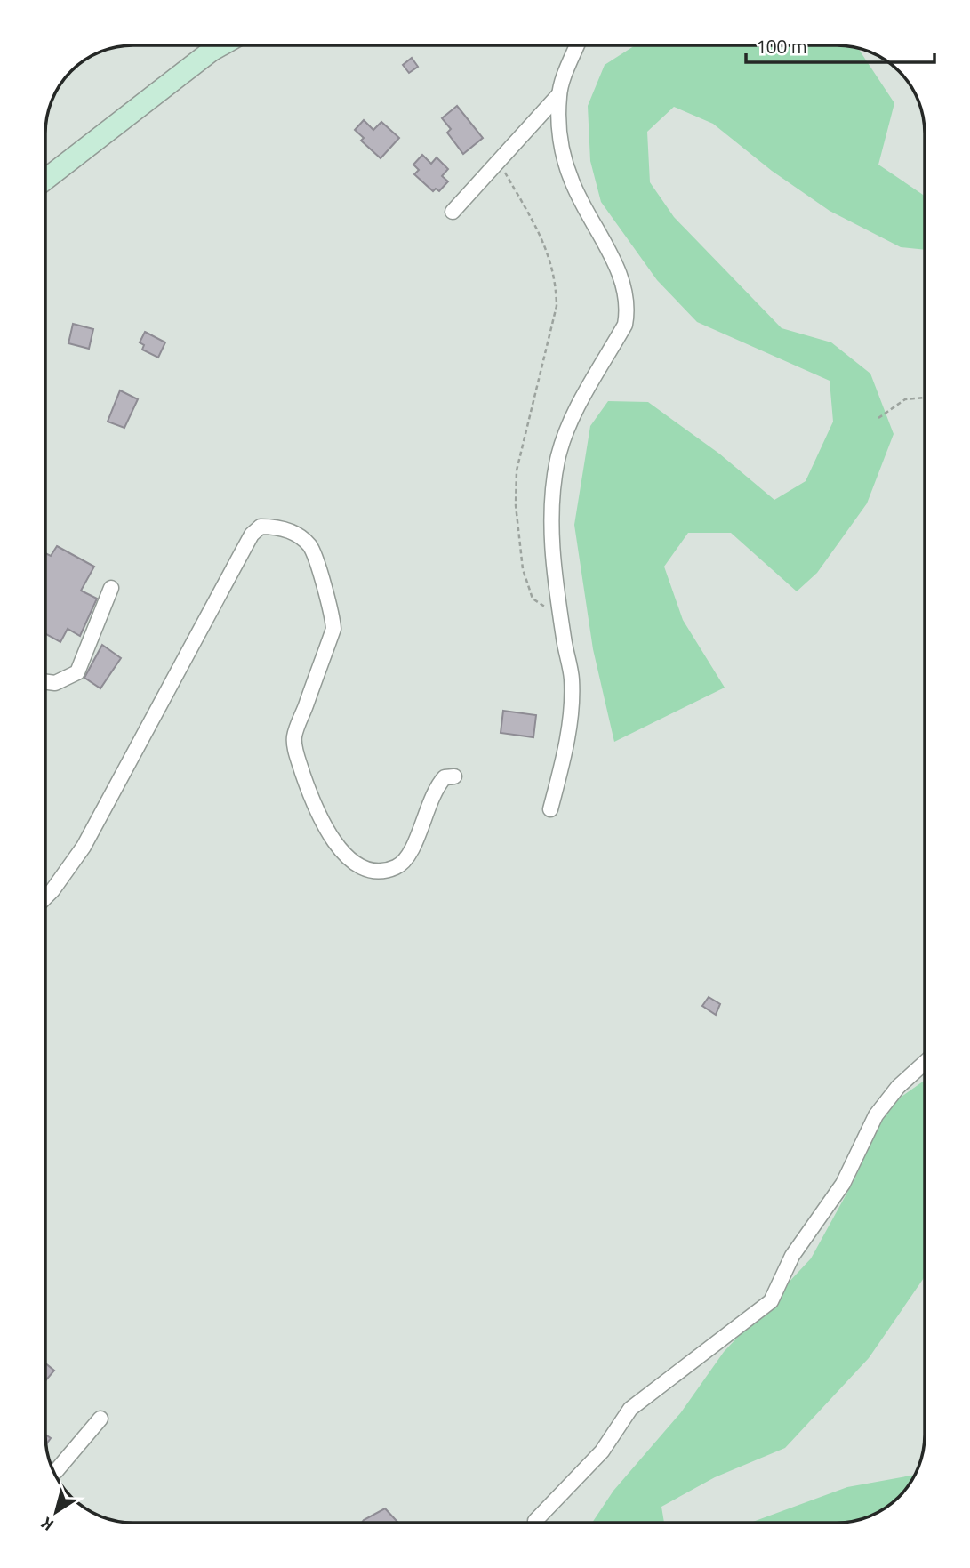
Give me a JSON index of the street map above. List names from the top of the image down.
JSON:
{
  "scale_bar": "100 m",
  "north": "bottom left"
}
